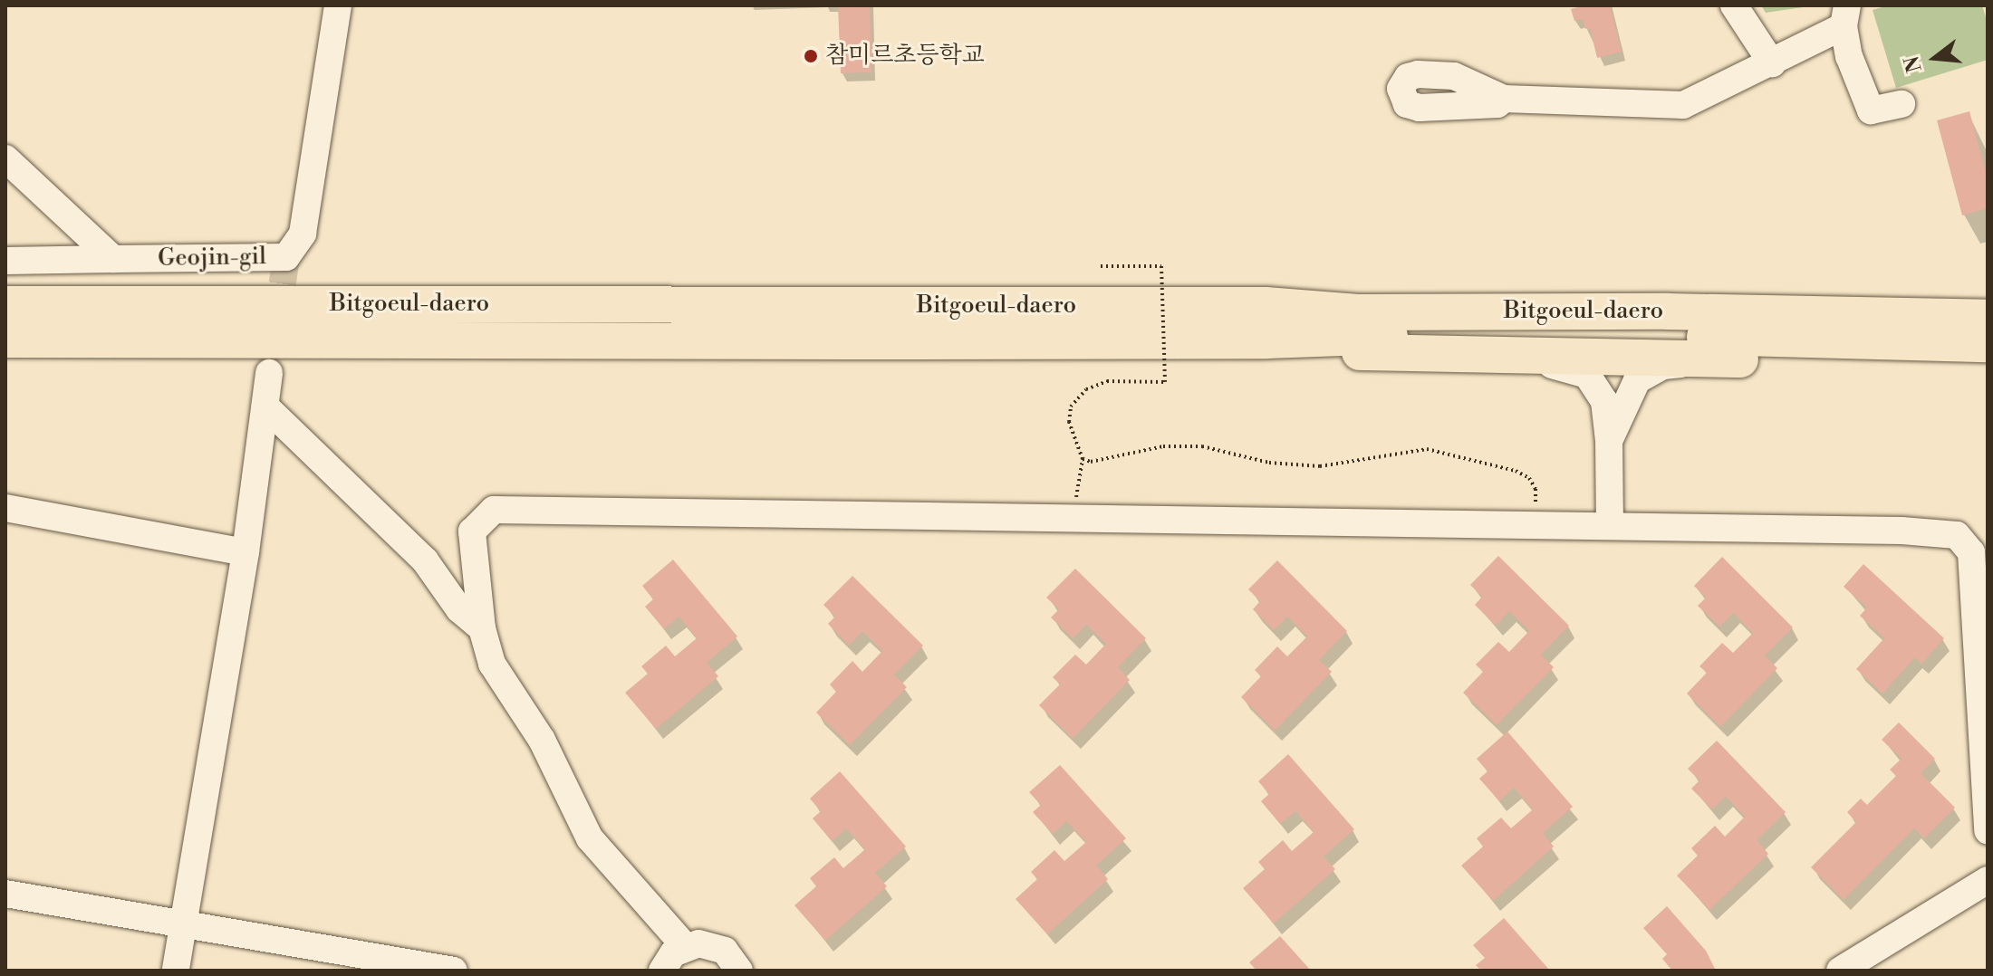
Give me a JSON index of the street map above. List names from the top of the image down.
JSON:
{
  "streets": {
    "main road": ["Bitgoeul-daero"],
    "street": ["Geojin-gil"]
  },
  "places": ["참미르초등학교"],
  "north": "left"
}
